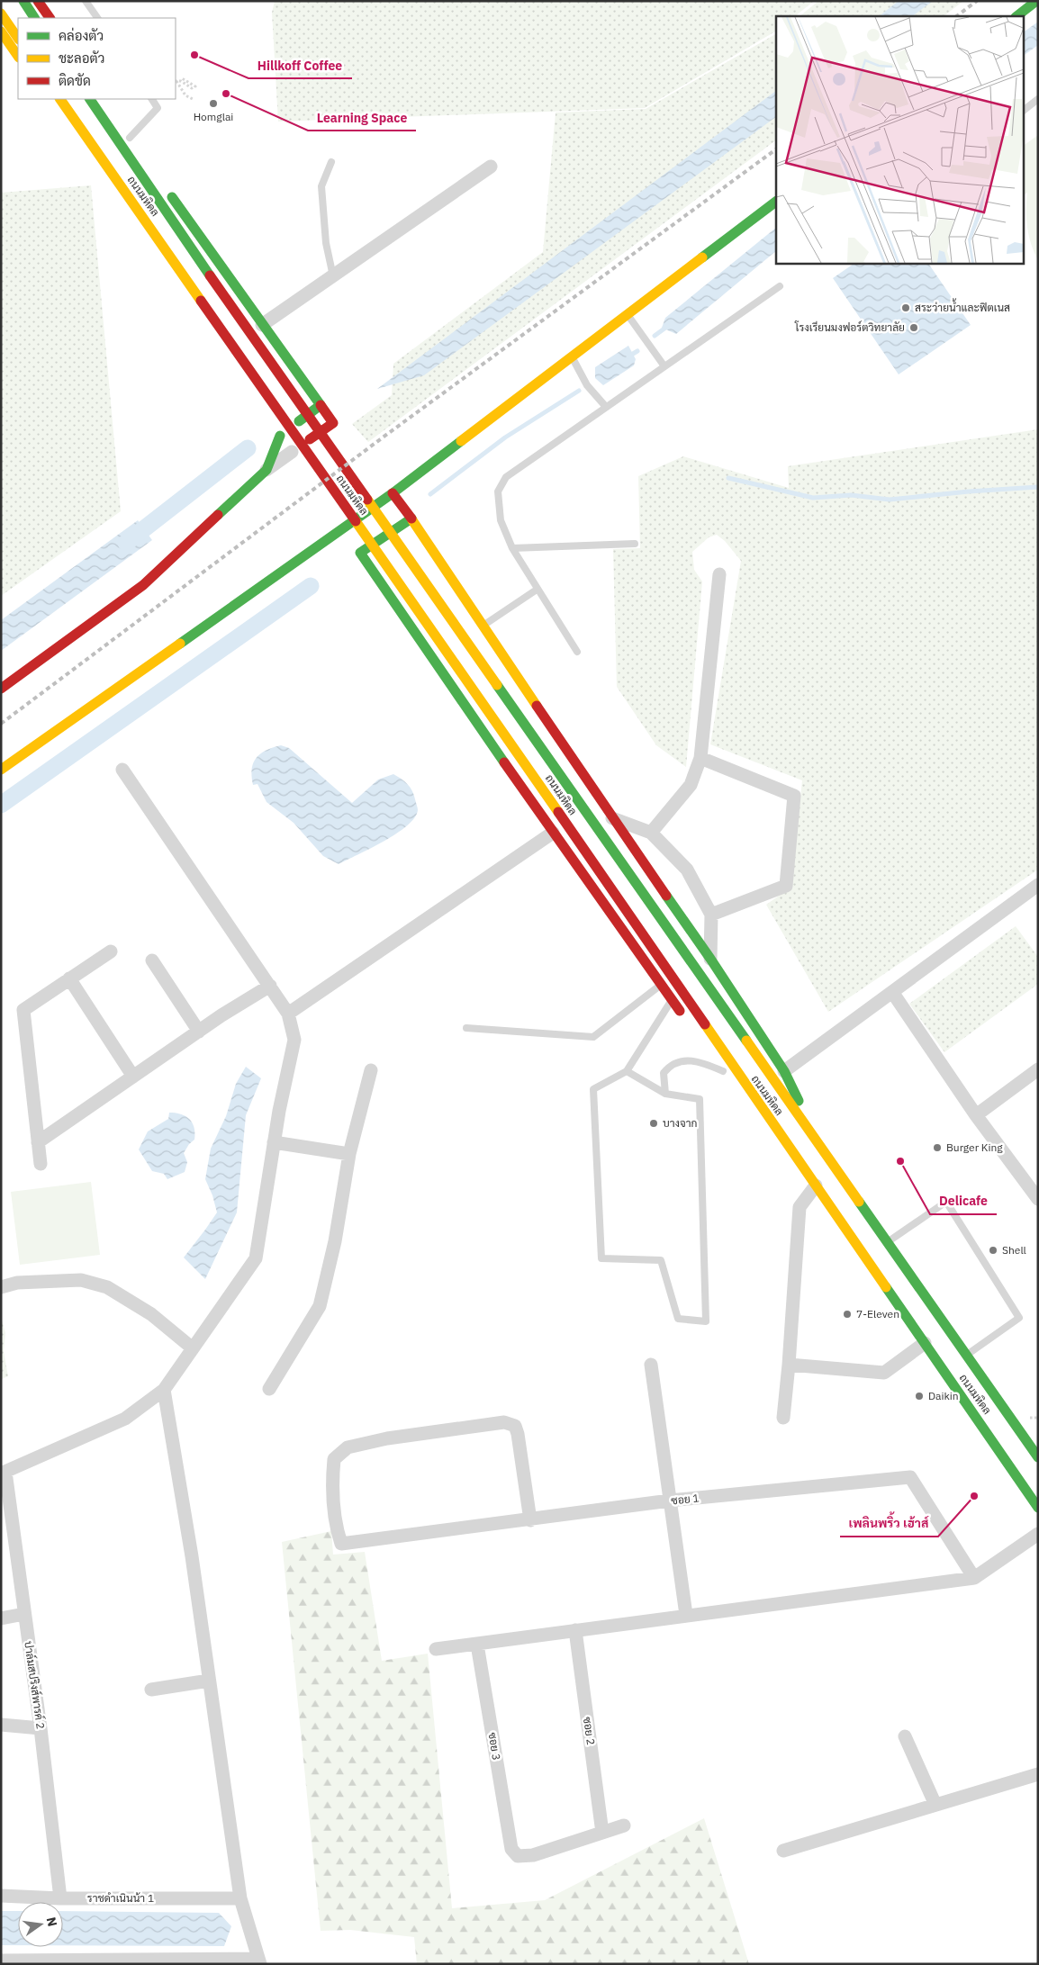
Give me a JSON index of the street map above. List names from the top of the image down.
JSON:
{
  "streets": {
    "main road": ["ถนนมหิดล"],
    "street": [
      "ซอย 1",
      "ปาล์มสปริงส์พารค์ 2",
      "ซอย 2",
      "ซอย 3",
      "ราชดำเนินน้า 1"
    ]
  },
  "crossings": [
    ["ปาล์มสปริงส์พารค์ 2", "ราชดำเนินน้า 1"],
    ["ซอย 2", "ซอย 3"]
  ],
  "places": [
    "Hillkoff Coffee",
    "Learning Space",
    "Homglai",
    "สระว่ายน้ำและฟิตเนส",
    "โรงเรียนมงฟอร์ตวิทยาลัย",
    "บางจาก",
    "Burger King",
    "Delicafe",
    "Shell",
    "7-Eleven",
    "Daikin",
    "เพลินพริ้ว เฮ้าส์"
  ],
  "legend": ["คล่องตัว", "ชะลอตัว", "ติดขัด"],
  "north": "right"
}
